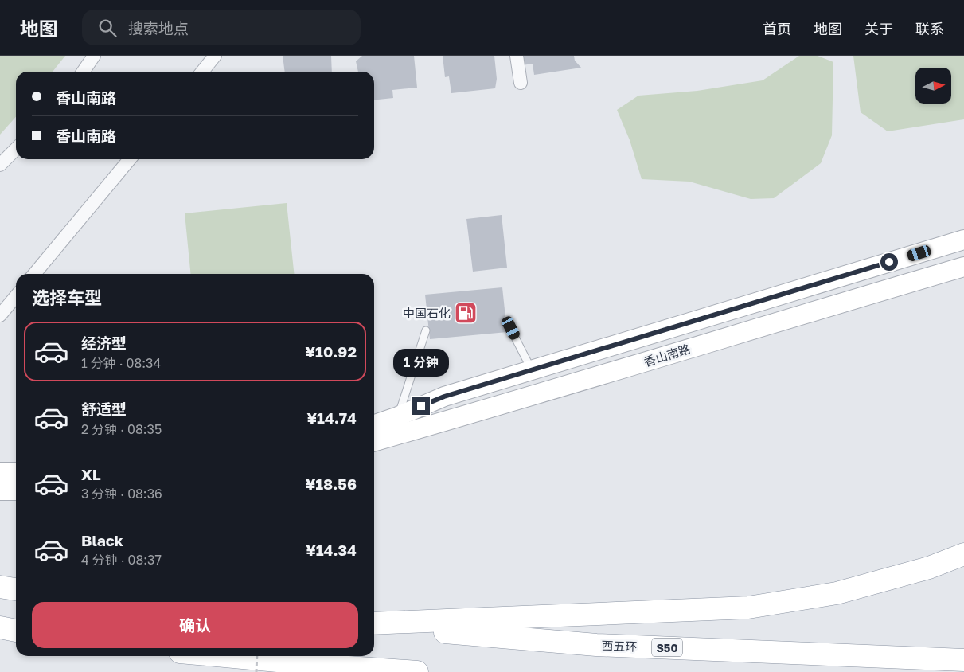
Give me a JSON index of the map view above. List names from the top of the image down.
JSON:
{
  "streets": {
    "highway": ["西五环", "S50"],
    "main road": ["香山南路"]
  },
  "places": {
    "fuel station": ["中国石化"]
  },
  "north": "right",
  "page": {
    "header": "地图",
    "search": "搜索地点",
    "nav": [
      "首页",
      "地图",
      "关于",
      "联系"
    ],
    "banner": ["香山南路", "香山南路"],
    "heading": "选择车型",
    "list": [
      {
        "name": "经济型",
        "note": "1 分钟 · 08:34",
        "value": "¥10.92"
      },
      {
        "name": "舒适型",
        "note": "2 分钟 · 08:35",
        "value": "¥14.74"
      },
      {
        "name": "XL",
        "note": "3 分钟 · 08:36",
        "value": "¥18.56"
      },
      {
        "name": "Black",
        "note": "4 分钟 · 08:37",
        "value": "¥14.34"
      }
    ],
    "bubble": "1 分钟",
    "buttons": "确认"
  }
}
